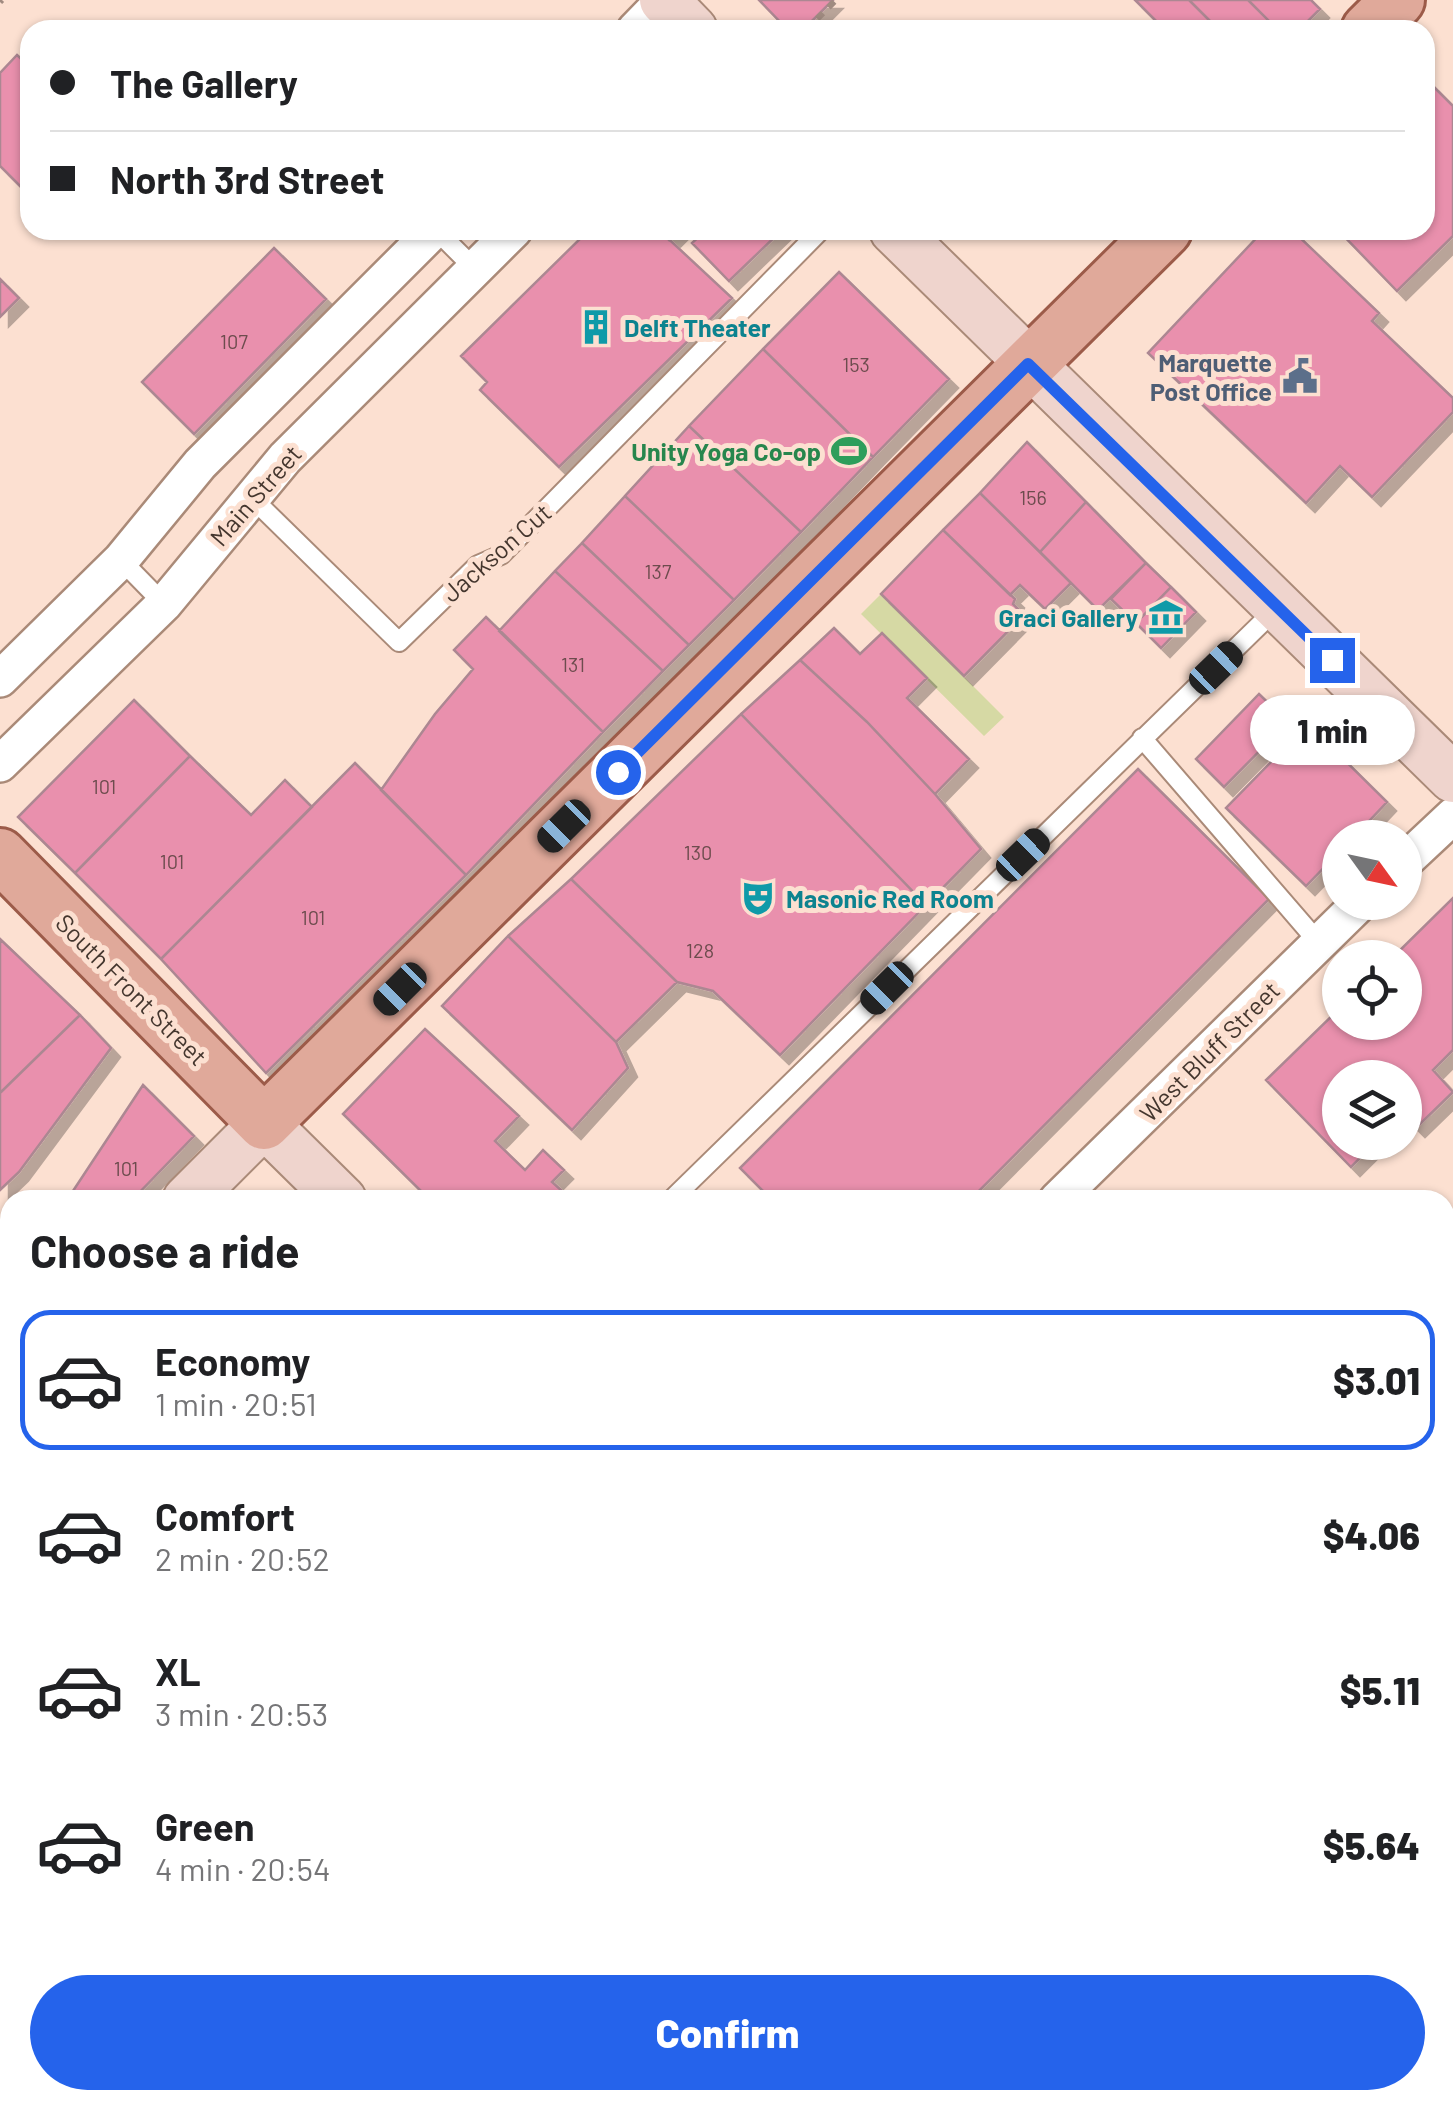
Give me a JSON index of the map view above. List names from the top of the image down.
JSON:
{
  "streets": {
    "main road": ["South Front Street"],
    "street": ["Main Street", "West Bluff Street"],
    "lane": ["Jackson Cut"]
  },
  "crossings": [
    ["Main Street", "Jackson Cut"]
  ],
  "places": {
    "building": ["Delft Theater"],
    "public building": ["Marquette Post Office"],
    "sports": ["Unity Yoga Co-op"],
    "museum": ["Graci Gallery"],
    "theatre": ["Masonic Red Room"]
  },
  "house_numbers": [
    "107",
    "153",
    "156",
    "137",
    "131",
    "101",
    "130",
    "101",
    "101",
    "128",
    "101"
  ],
  "north": "bottom right",
  "page": {
    "banner": ["The Gallery", "North 3rd Street"],
    "bubble": "1 min",
    "heading": "Choose a ride",
    "list": [
      {
        "name": "Economy",
        "note": "1 min · 20:51",
        "value": "$3.01"
      },
      {
        "name": "Comfort",
        "note": "2 min · 20:52",
        "value": "$4.06"
      },
      {
        "name": "XL",
        "note": "3 min · 20:53",
        "value": "$5.11"
      },
      {
        "name": "Green",
        "note": "4 min · 20:54",
        "value": "$5.64"
      }
    ],
    "buttons": "Confirm"
  }
}
